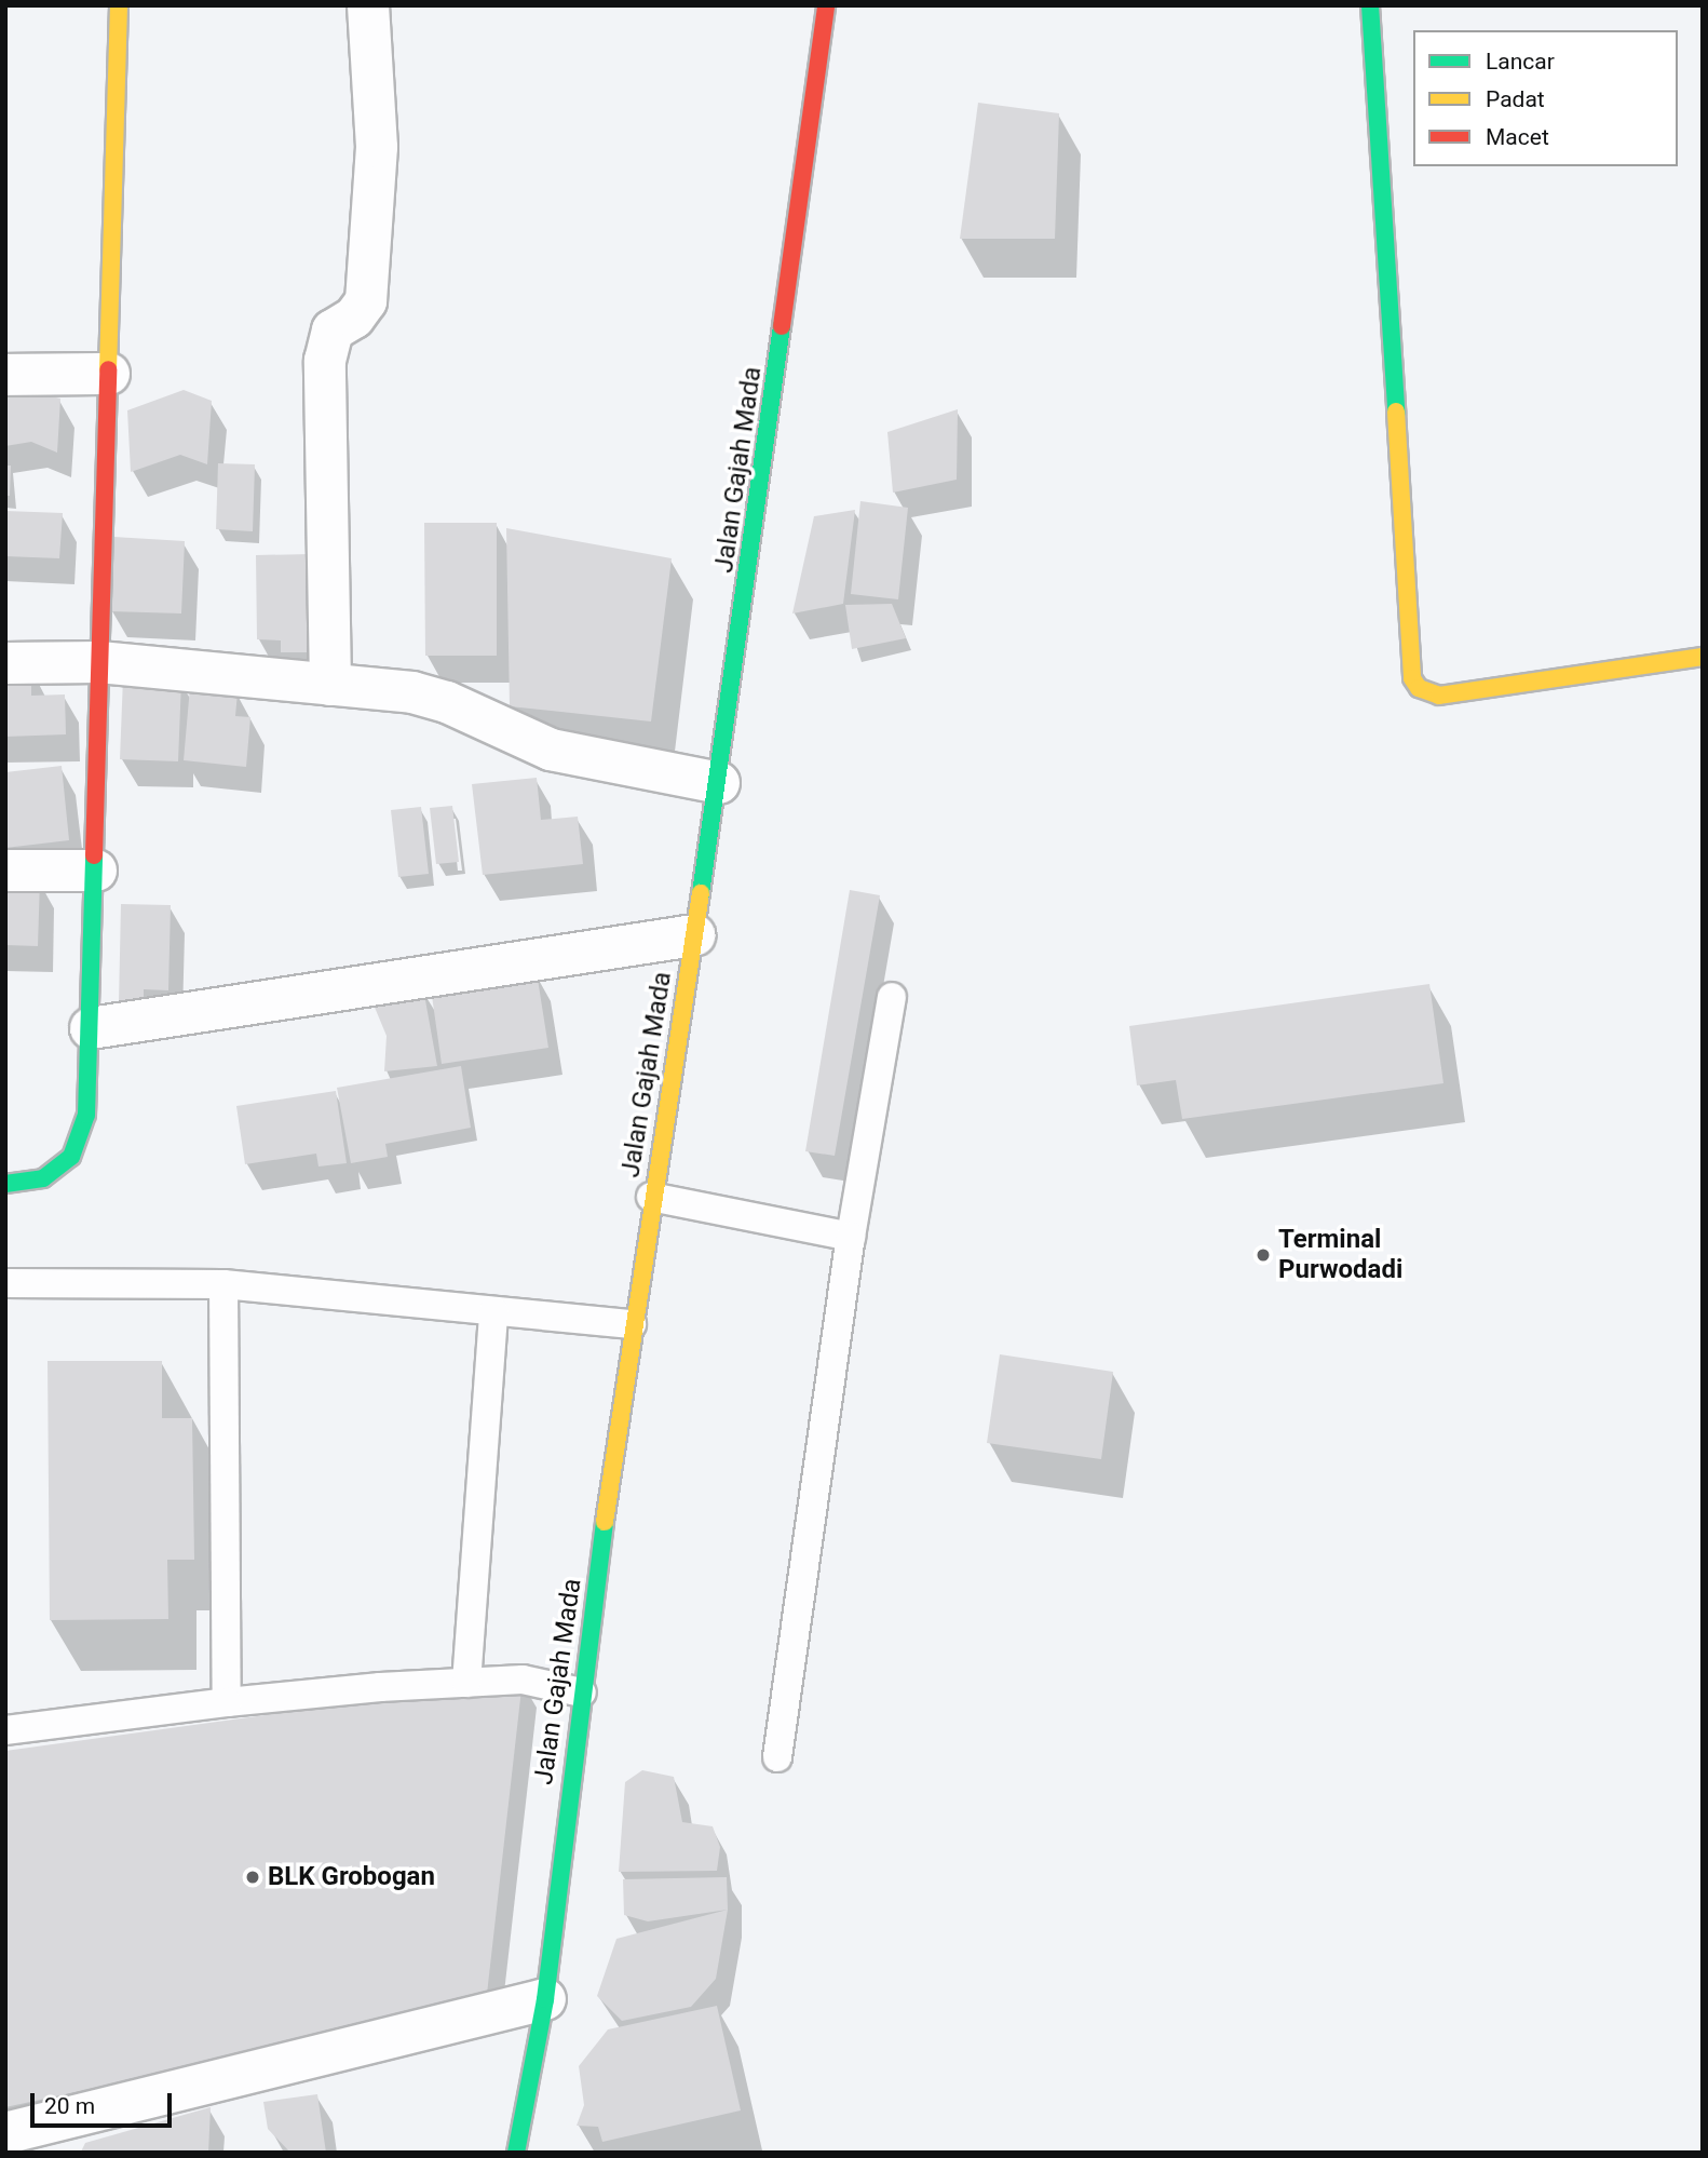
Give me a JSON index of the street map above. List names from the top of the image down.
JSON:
{
  "streets": {
    "street": ["Jalan Gajah Mada"]
  },
  "places": ["Terminal Purwodadi", "BLK Grobogan"],
  "legend": ["Lancar", "Padat", "Macet"],
  "scale_bar": "20 m"
}
